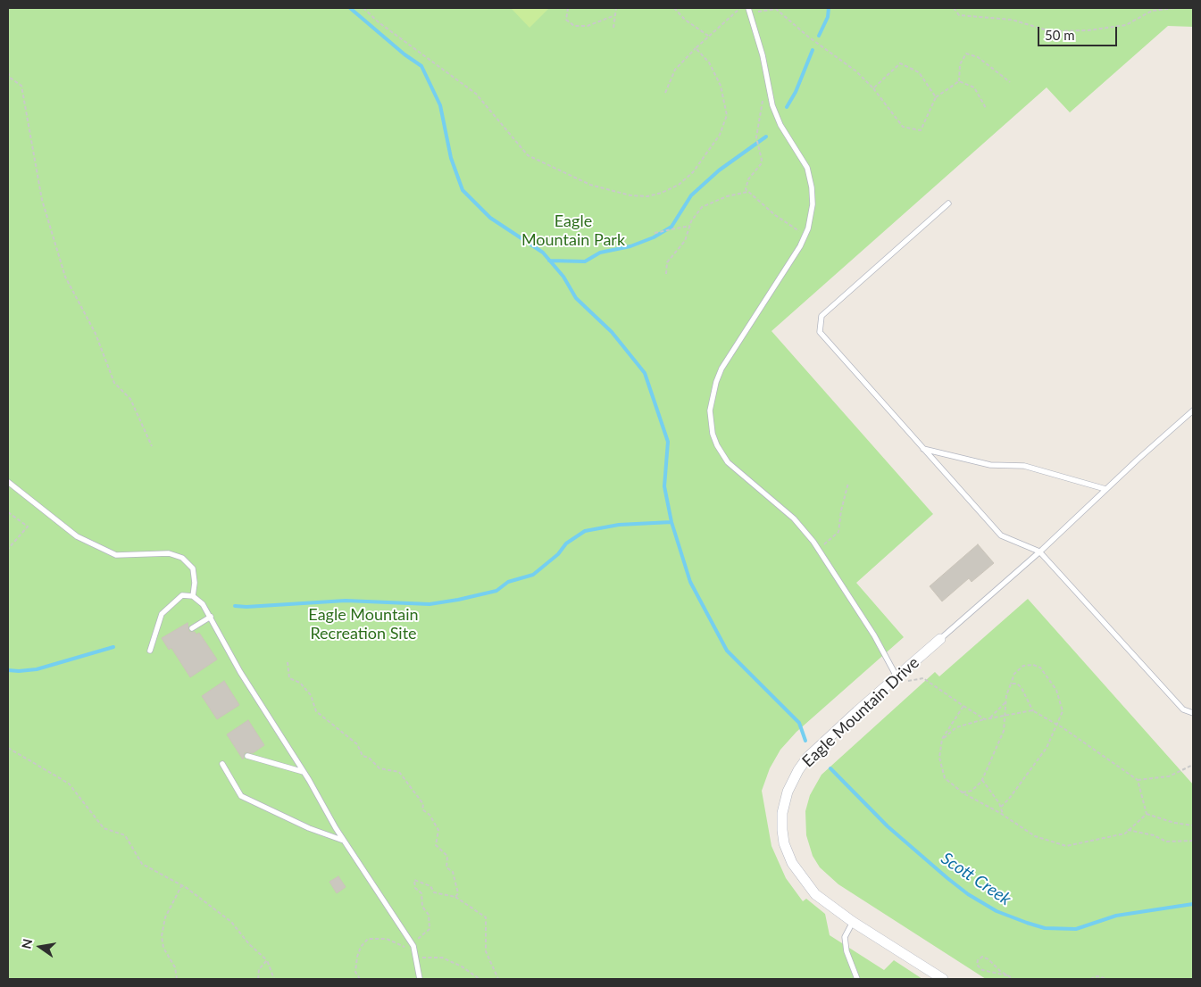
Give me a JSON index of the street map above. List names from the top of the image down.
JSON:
{
  "streets": {
    "street": ["Eagle Mountain Drive"]
  },
  "water": ["Scott Creek"],
  "parks": ["Eagle Mountain Park", "Eagle Mountain Recreation Site"],
  "scale_bar": "50 m",
  "north": "left"
}
